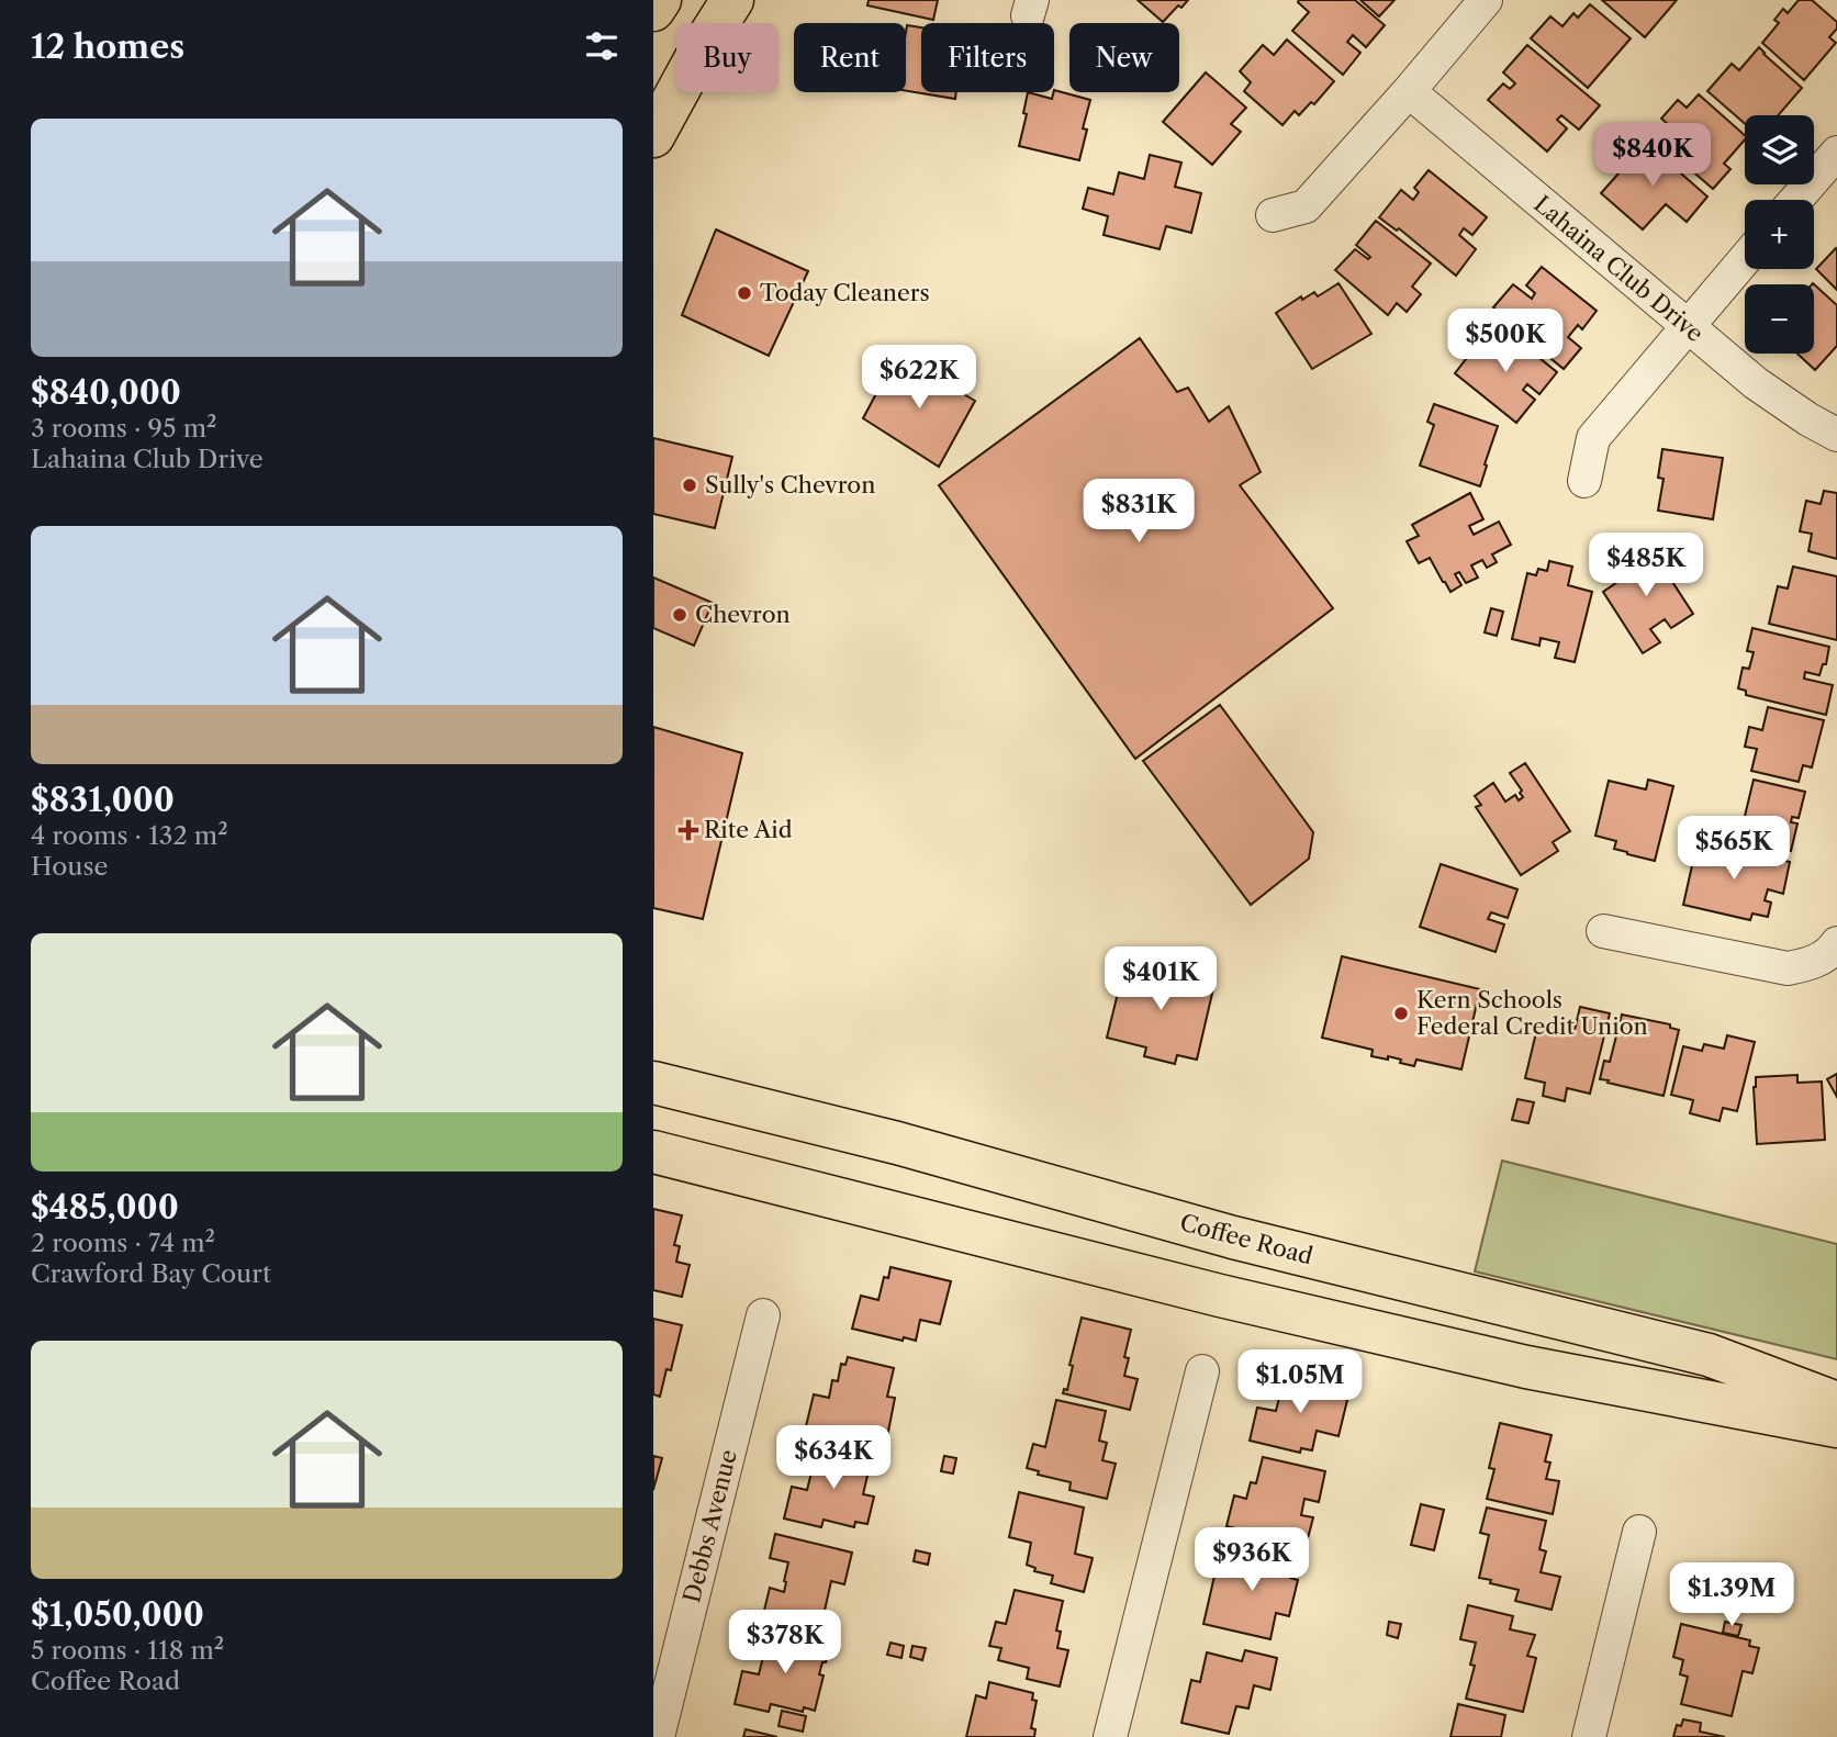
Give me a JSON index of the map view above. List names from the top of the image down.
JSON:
{
  "streets": {
    "main road": ["Coffee Road"],
    "street": ["Lahaina Club Drive", "Debbs Avenue"]
  },
  "places": {
    "other": [
      "Today Cleaners",
      "Sully's Chevron",
      "Chevron",
      "Kern Schools Federal Credit Union"
    ],
    "health": ["Rite Aid"]
  },
  "page": {
    "heading": "12 homes",
    "chip": [
      "Buy",
      "Rent",
      "Filters",
      "New"
    ],
    "list": [
      {
        "name": "$840,000",
        "note": "3 rooms · 95 m² · Lahaina Club Drive"
      },
      {
        "name": "$831,000",
        "note": "4 rooms · 132 m² · House"
      },
      {
        "name": "$485,000",
        "note": "2 rooms · 74 m² · Crawford Bay Court"
      },
      {
        "name": "$1,050,000",
        "note": "5 rooms · 118 m² · Coffee Road"
      }
    ],
    "map_buttons": ["+", "−"],
    "price": [
      "$840K",
      "$500K",
      "$622K",
      "$831K",
      "$485K",
      "$565K",
      "$401K",
      "$1.05M",
      "$634K",
      "$936K",
      "$1.39M",
      "$378K"
    ]
  }
}
